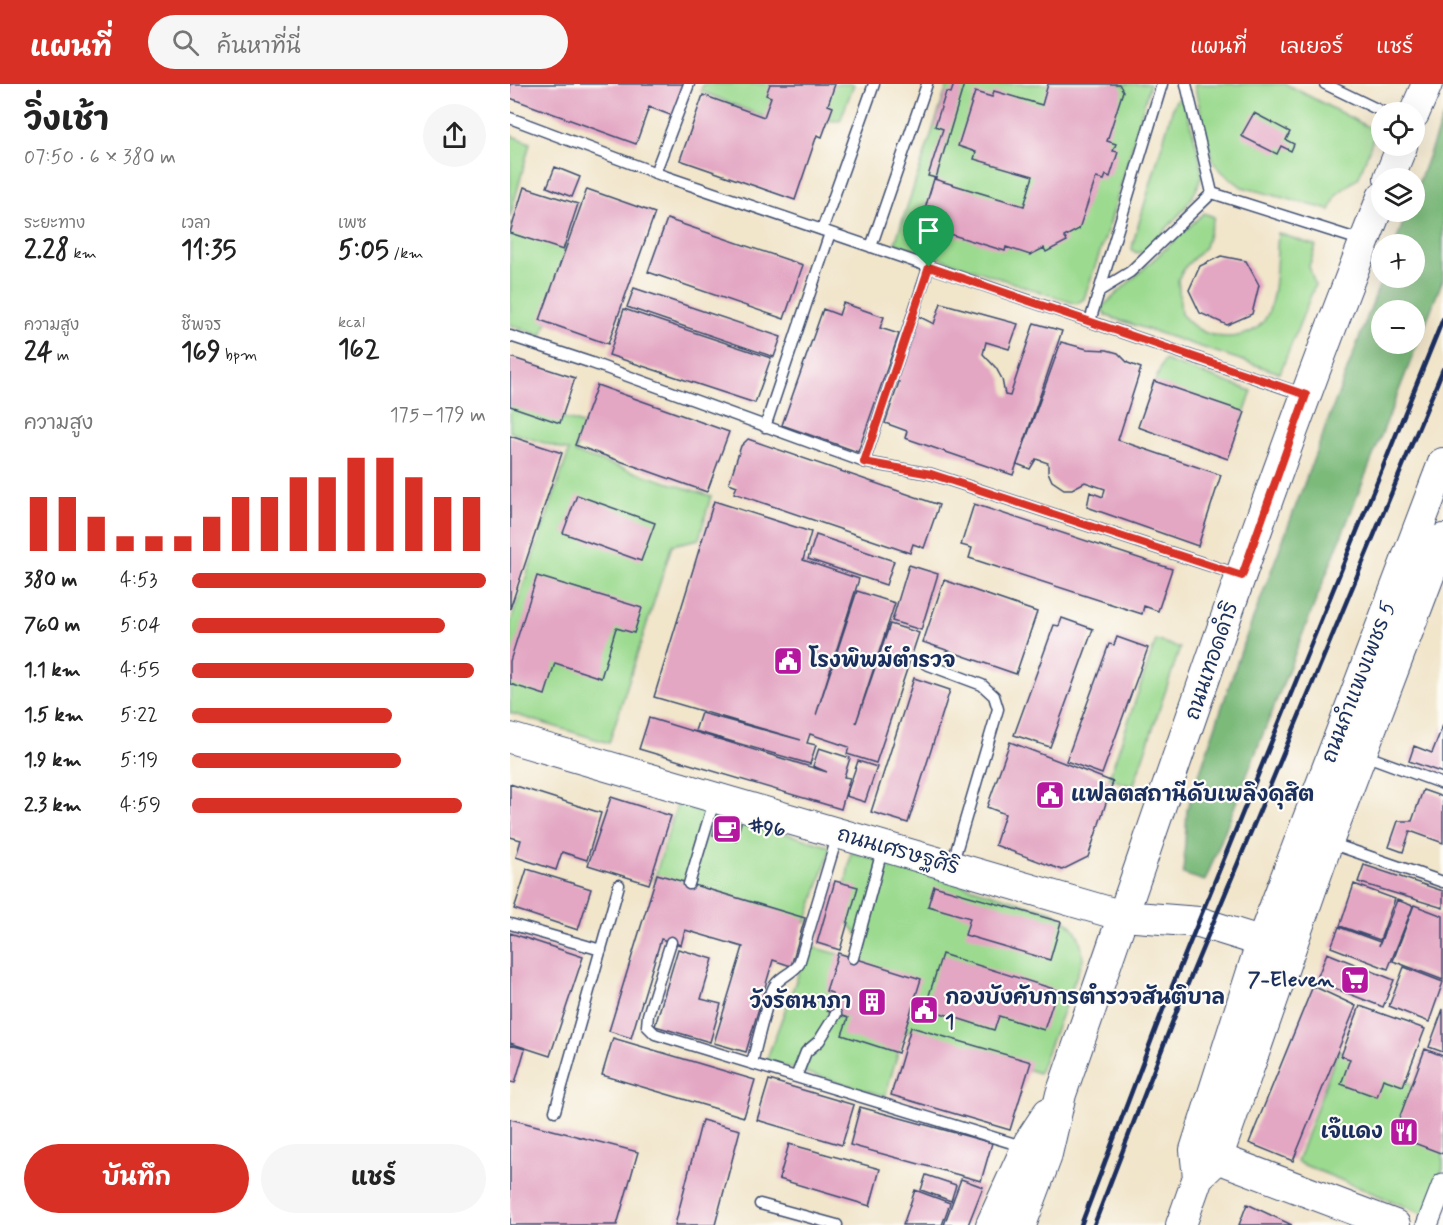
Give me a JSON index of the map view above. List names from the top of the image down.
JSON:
{
  "streets": {
    "street": ["ถนนเทอดดำริ", "ถนนกำแพงเพชร 5", "ถนนเศรษฐศิริ"]
  },
  "crossings": [
    ["ถนนเทอดดำริ", "ถนนเศรษฐศิริ"],
    ["ถนนกำแพงเพชร 5", "ถนนเศรษฐศิริ"]
  ],
  "places": {
    "public building": ["โรงพิพม์ตำรวจ", "แฟลตสถานีดับเพลิงดุสิต", "กองบังคับการตำรวจสันติบาล 1"],
    "cafe": ["#96"],
    "supermarket": ["7-Eleven"],
    "building": ["วังรัตนาภา"],
    "restaurant": ["เจ๊แดง"]
  },
  "page": {
    "header": "แผนที่",
    "search": "ค้นหาที่นี่",
    "nav": ["แผนที่", "เลเยอร์", "แชร์"],
    "heading": ["วิ่งเช้า", "07:50 · 6 × 380 m"],
    "map_buttons": ["+", "−"],
    "stats": [
      ["ระยะทาง", "2.28 km"],
      ["เวลา", "11:35"],
      ["เพซ", "5:05 /km"],
      ["ความสูง", "24 m"],
      ["ชีพจร", "169 bpm"],
      ["kcal", "162"]
    ],
    "chart": ["ความสูง", "175–179 m"],
    "list": [
      {
        "name": "380 m",
        "note": "4:53"
      },
      {
        "name": "760 m",
        "note": "5:04"
      },
      {
        "name": "1.1 km",
        "note": "4:55"
      },
      {
        "name": "1.5 km",
        "note": "5:22"
      },
      {
        "name": "1.9 km",
        "note": "5:19"
      },
      {
        "name": "2.3 km",
        "note": "4:59"
      }
    ],
    "buttons": ["บันทึก", "แชร์"]
  }
}
